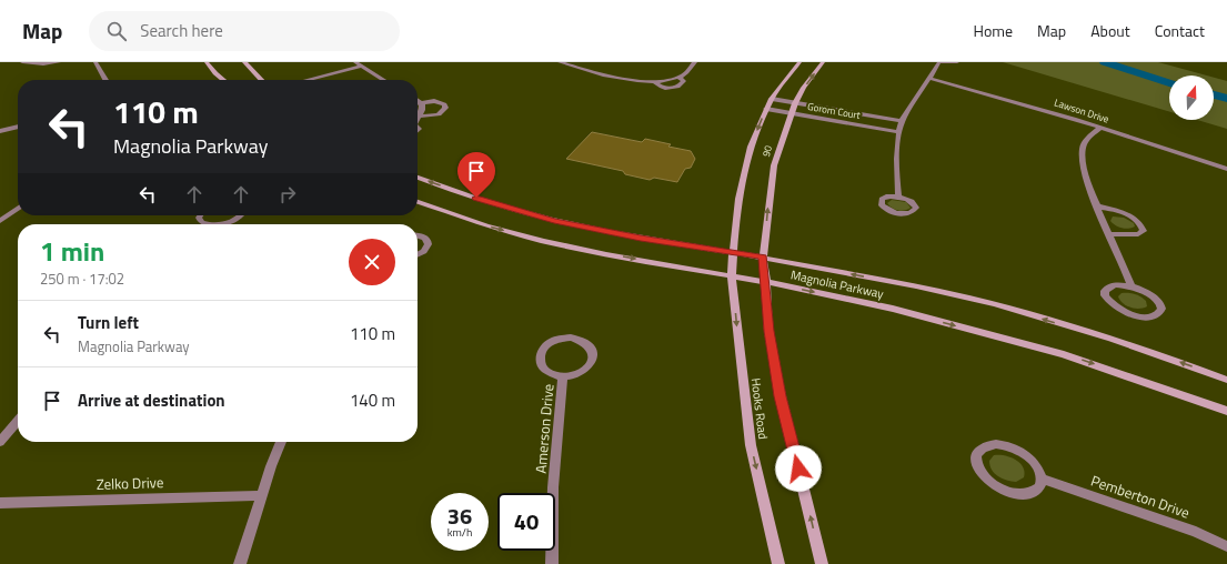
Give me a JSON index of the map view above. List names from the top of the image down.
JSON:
{
  "streets": {
    "main road": ["90", "Magnolia Parkway", "Hooks Road"],
    "street": [
      "Gorom Court",
      "Lawson Drive",
      "Amerson Drive",
      "Zelko Drive",
      "Pemberton Drive"
    ]
  },
  "crossings": [
    ["Gorom Court", "90"],
    ["90", "Magnolia Parkway"],
    ["90", "Hooks Road"],
    ["Magnolia Parkway", "Hooks Road"]
  ],
  "north": "top",
  "page": {
    "header": "Map",
    "search": "Search here",
    "nav": [
      "Home",
      "Map",
      "About",
      "Contact"
    ],
    "turn": ["110 m", "Magnolia Parkway"],
    "heading": ["1 min", "250 m · 17:02"],
    "list": [
      {
        "name": "Turn left",
        "note": "Magnolia Parkway",
        "value": "110 m"
      },
      {
        "name": "Arrive at destination",
        "value": "140 m"
      }
    ],
    "speed": "36 km/h",
    "limit": "40"
  }
}
